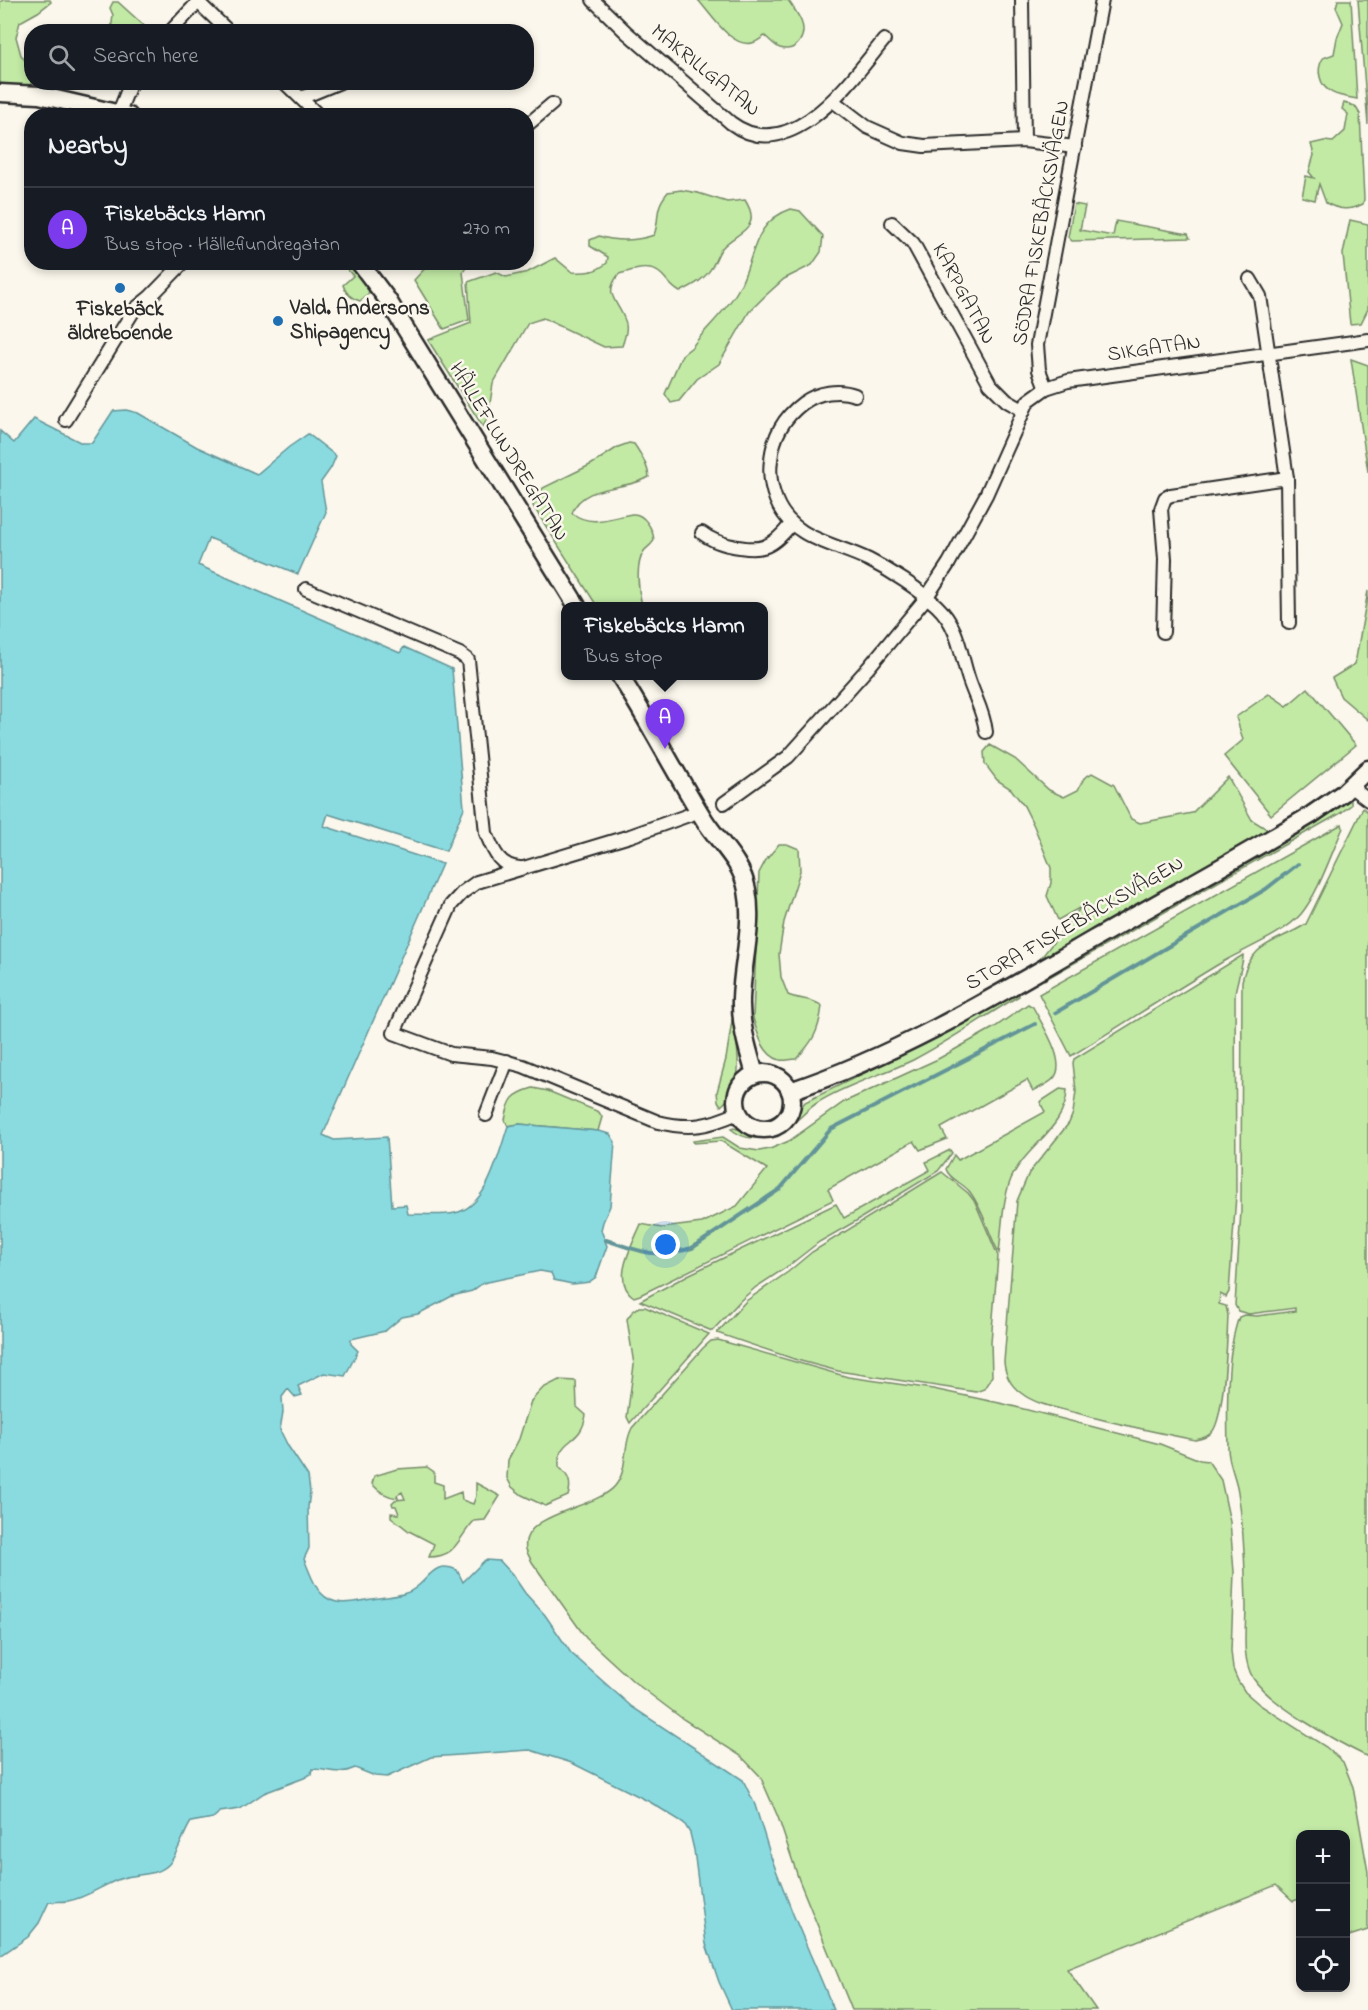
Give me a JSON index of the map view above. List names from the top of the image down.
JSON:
{
  "streets": {
    "street": [
      "MAKRILLGATAN",
      "SÖDRA FISKEBÄCKSVÄGEN",
      "KARPGATAN",
      "SIKGATAN",
      "HÄLLEFLUNDREGATAN",
      "STORA FISKEBÄCKSVÄGEN"
    ]
  },
  "crossings": [
    ["SÖDRA FISKEBÄCKSVÄGEN", "SIKGATAN"]
  ],
  "places": ["Fiskebäck äldreboende", "Vald. Andersons Shipagency"],
  "page": {
    "search": "Search here",
    "heading": "Nearby",
    "list": [
      {
        "mark": "A",
        "name": "Fiskebäcks Hamn",
        "note": "Bus stop · Hälleflundregatan",
        "value": "270 m"
      }
    ],
    "popup": ["Fiskebäcks Hamn", "Bus stop"],
    "pins": "A",
    "map_buttons": ["+", "−"]
  }
}
